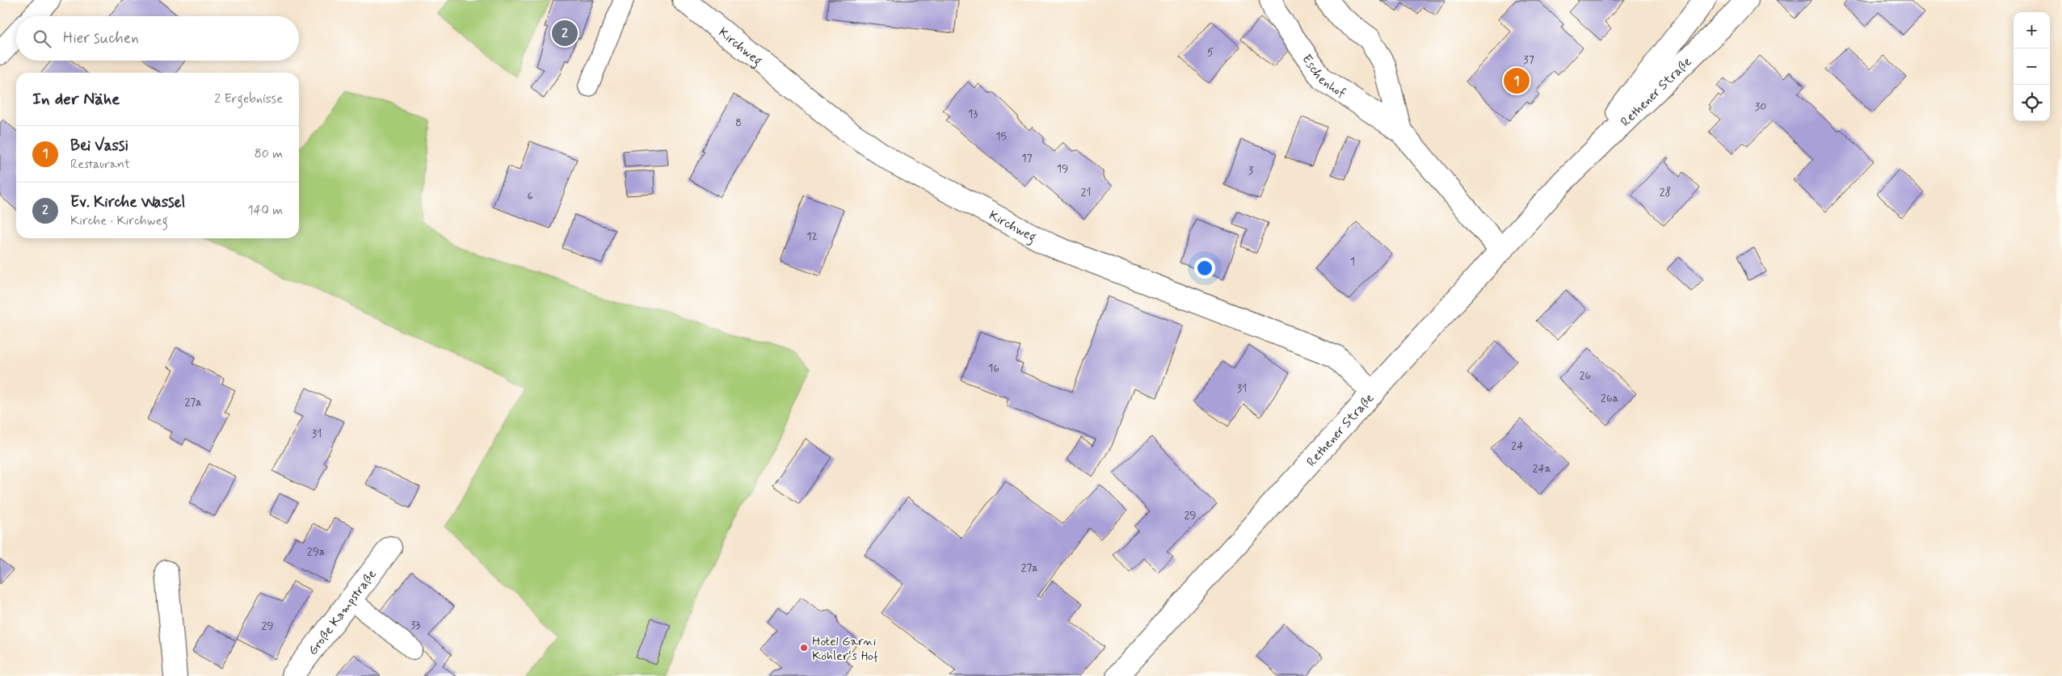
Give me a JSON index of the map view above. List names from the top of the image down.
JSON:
{
  "streets": {
    "street": [
      "Kirchweg",
      "Eschenhof",
      "Rethener Straße",
      "Große Kampstraße"
    ]
  },
  "crossings": [
    ["Kirchweg", "Rethener Straße"],
    ["Eschenhof", "Rethener Straße"]
  ],
  "places": ["Hotel Garni Köhler's Hof"],
  "house_numbers": [
    "5",
    "37",
    "30",
    "13",
    "8",
    "15",
    "17",
    "19",
    "3",
    "21",
    "28",
    "6",
    "12",
    "1",
    "16",
    "26",
    "31",
    "26a",
    "27a",
    "31",
    "24",
    "24a",
    "29",
    "29a",
    "27a",
    "33",
    "29"
  ],
  "page": {
    "map_buttons": ["+", "−"],
    "search": "Hier suchen",
    "pins": ["2", "1"],
    "heading": ["In der Nähe", "2 Ergebnisse"],
    "list": [
      {
        "mark": "1",
        "name": "Bei Vassi",
        "note": "Restaurant",
        "value": "80 m"
      },
      {
        "mark": "2",
        "name": "Ev. Kirche Wassel",
        "note": "Kirche · Kirchweg",
        "value": "140 m"
      }
    ]
  }
}
